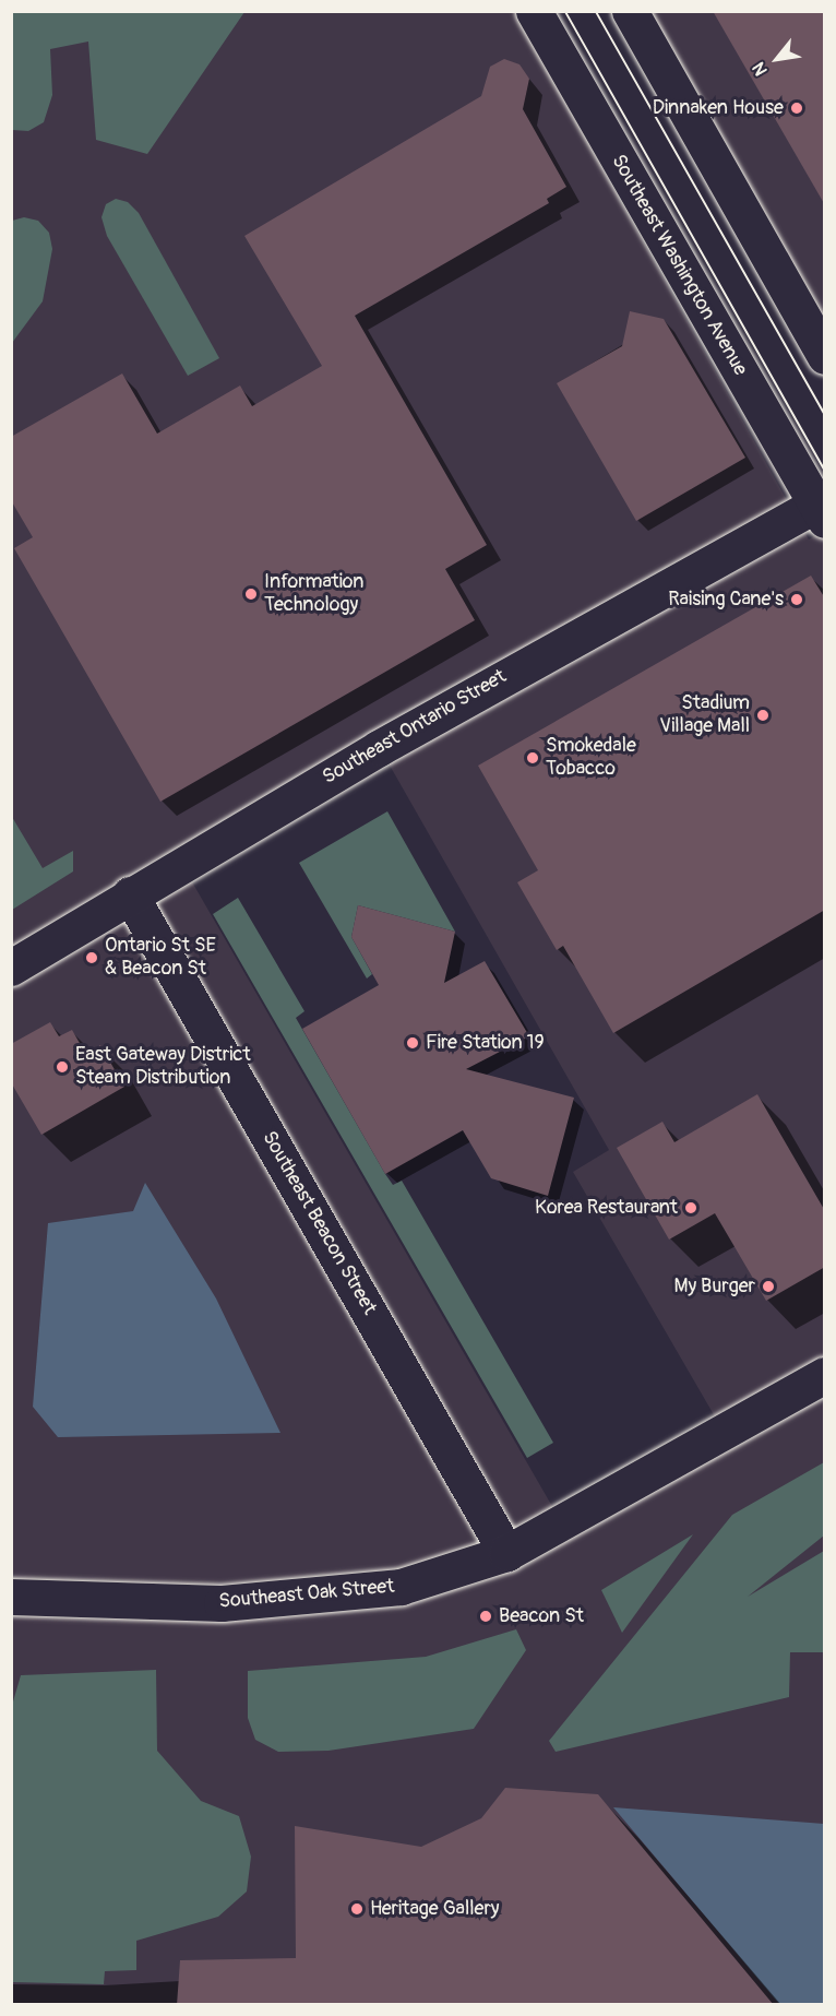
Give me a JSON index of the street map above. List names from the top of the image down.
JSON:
{
  "streets": {
    "street": [
      "Southeast Washington Avenue",
      "Southeast Ontario Street",
      "Southeast Beacon Street",
      "Southeast Oak Street"
    ]
  },
  "crossings": [
    ["Southeast Washington Avenue", "Southeast Ontario Street"],
    ["Southeast Ontario Street", "Southeast Beacon Street"],
    ["Southeast Beacon Street", "Southeast Oak Street"]
  ],
  "places": [
    "Dinnaken House",
    "Information Technology",
    "Raising Cane's",
    "Stadium Village Mall",
    "Smokedale Tobacco",
    "Ontario St SE & Beacon St",
    "Fire Station 19",
    "East Gateway District Steam Distribution",
    "Korea Restaurant",
    "My Burger",
    "Beacon St",
    "Heritage Gallery"
  ],
  "north": "bottom left"
}
